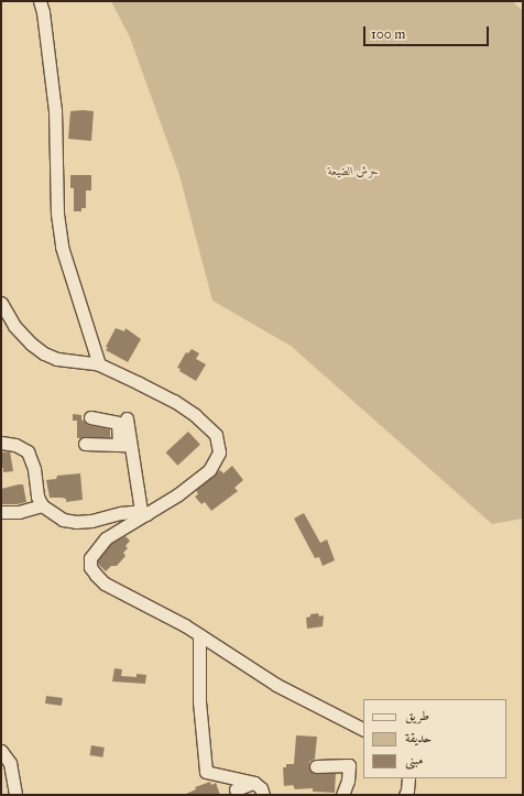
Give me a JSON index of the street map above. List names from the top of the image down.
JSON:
{
  "parks": ["حرش الضيعة"],
  "legend": ["طريق", "حديقة", "مبنى"],
  "scale_bar": "100 m"
}
